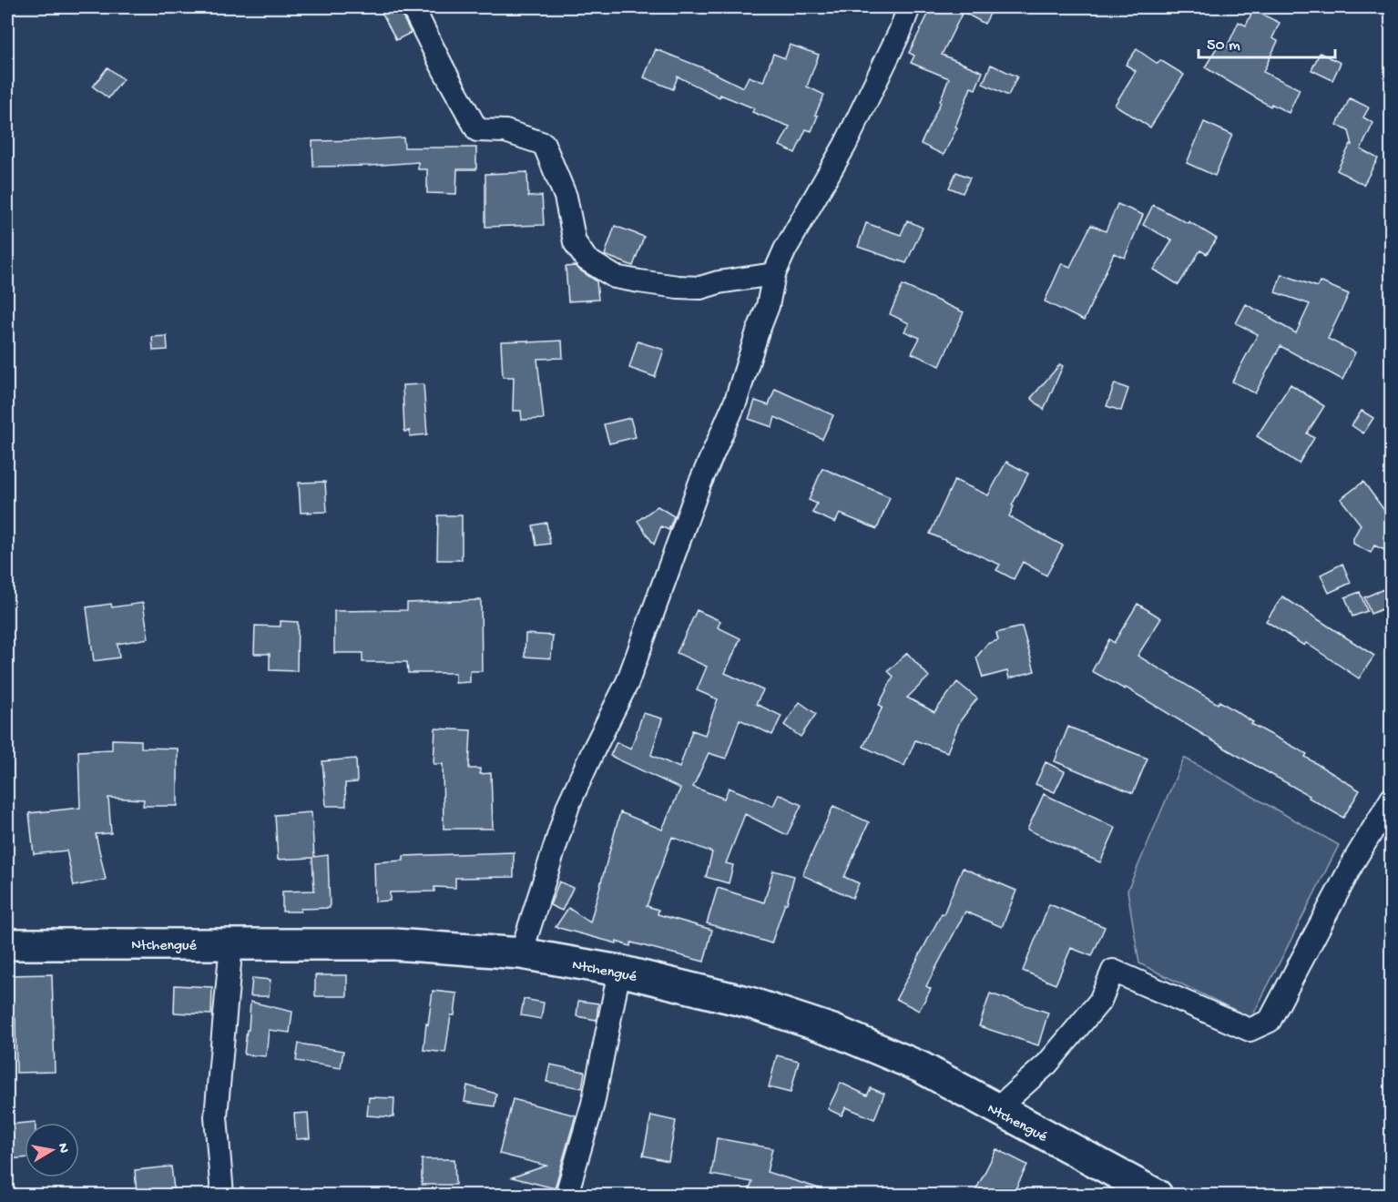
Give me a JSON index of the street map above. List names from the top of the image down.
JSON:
{
  "streets": {
    "main road": ["Ntchengué"]
  },
  "scale_bar": "50 m",
  "north": "right"
}
